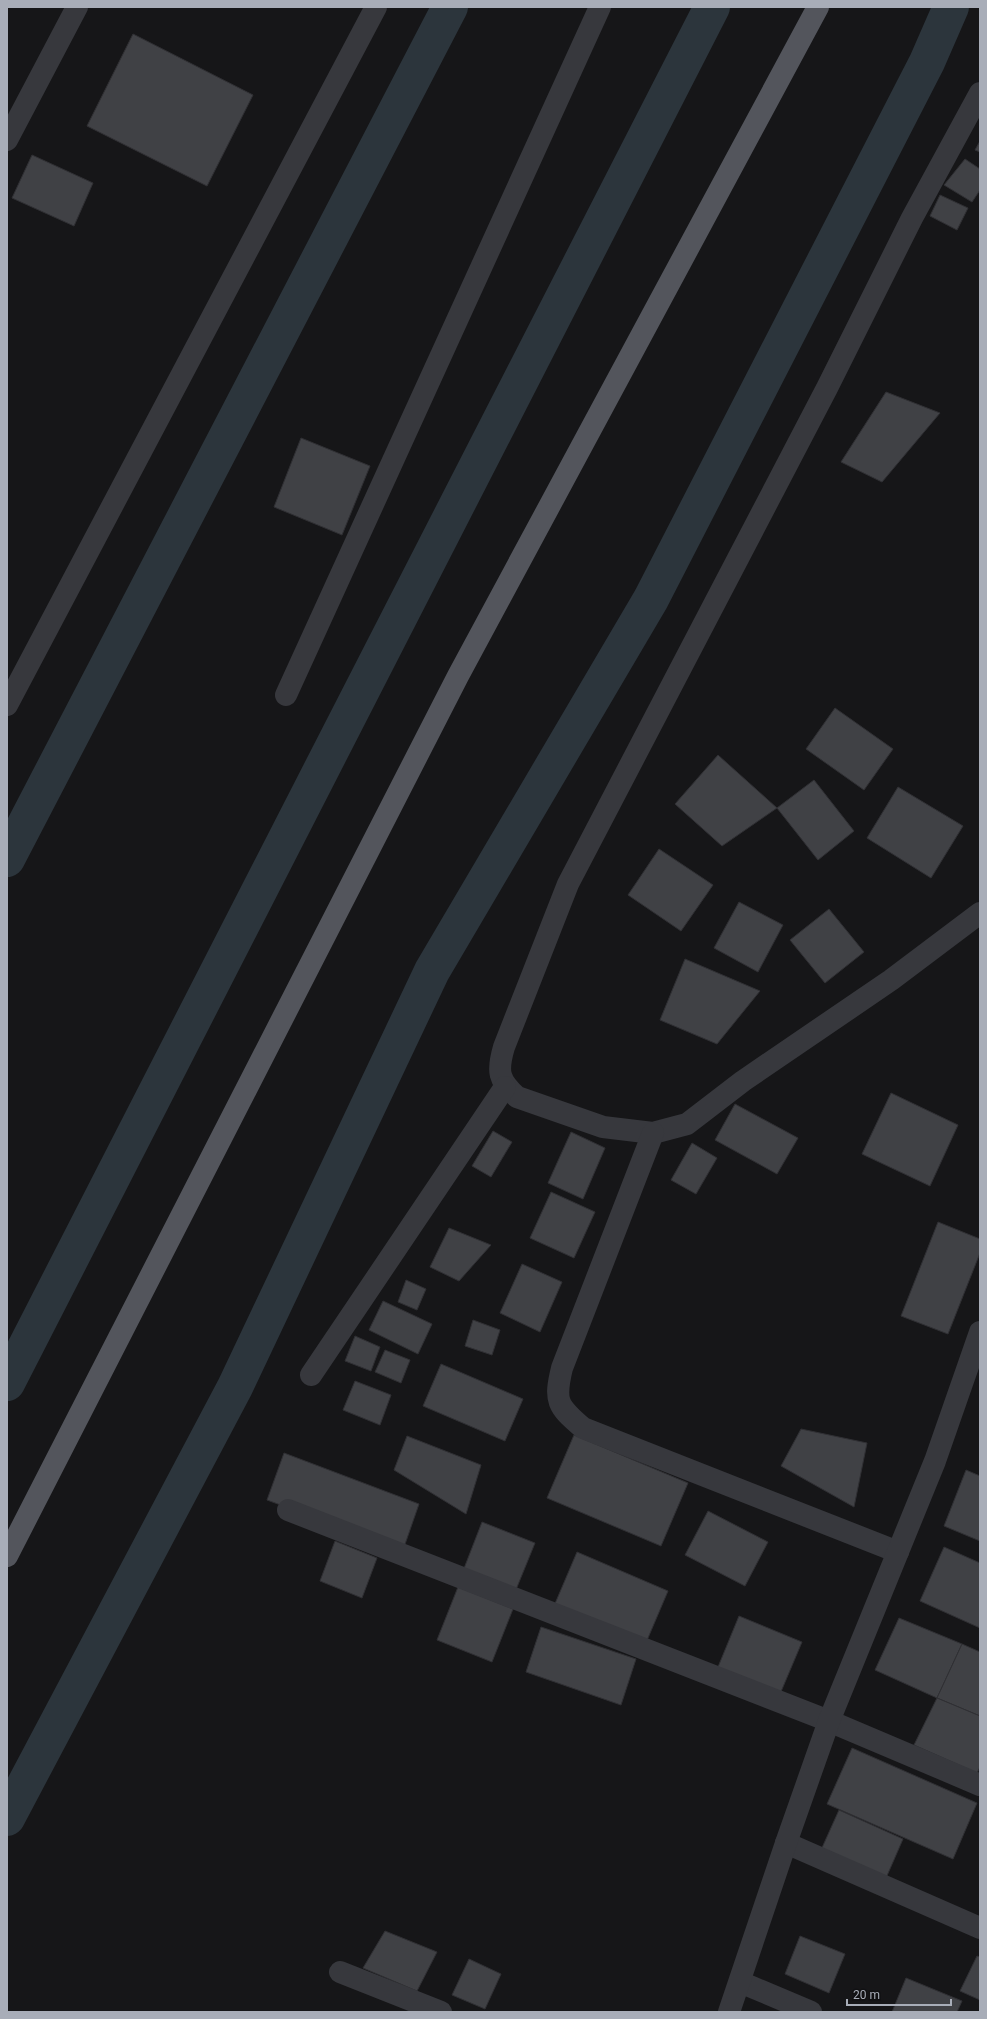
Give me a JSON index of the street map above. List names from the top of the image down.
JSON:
{
  "scale_bar": "20 m"
}
